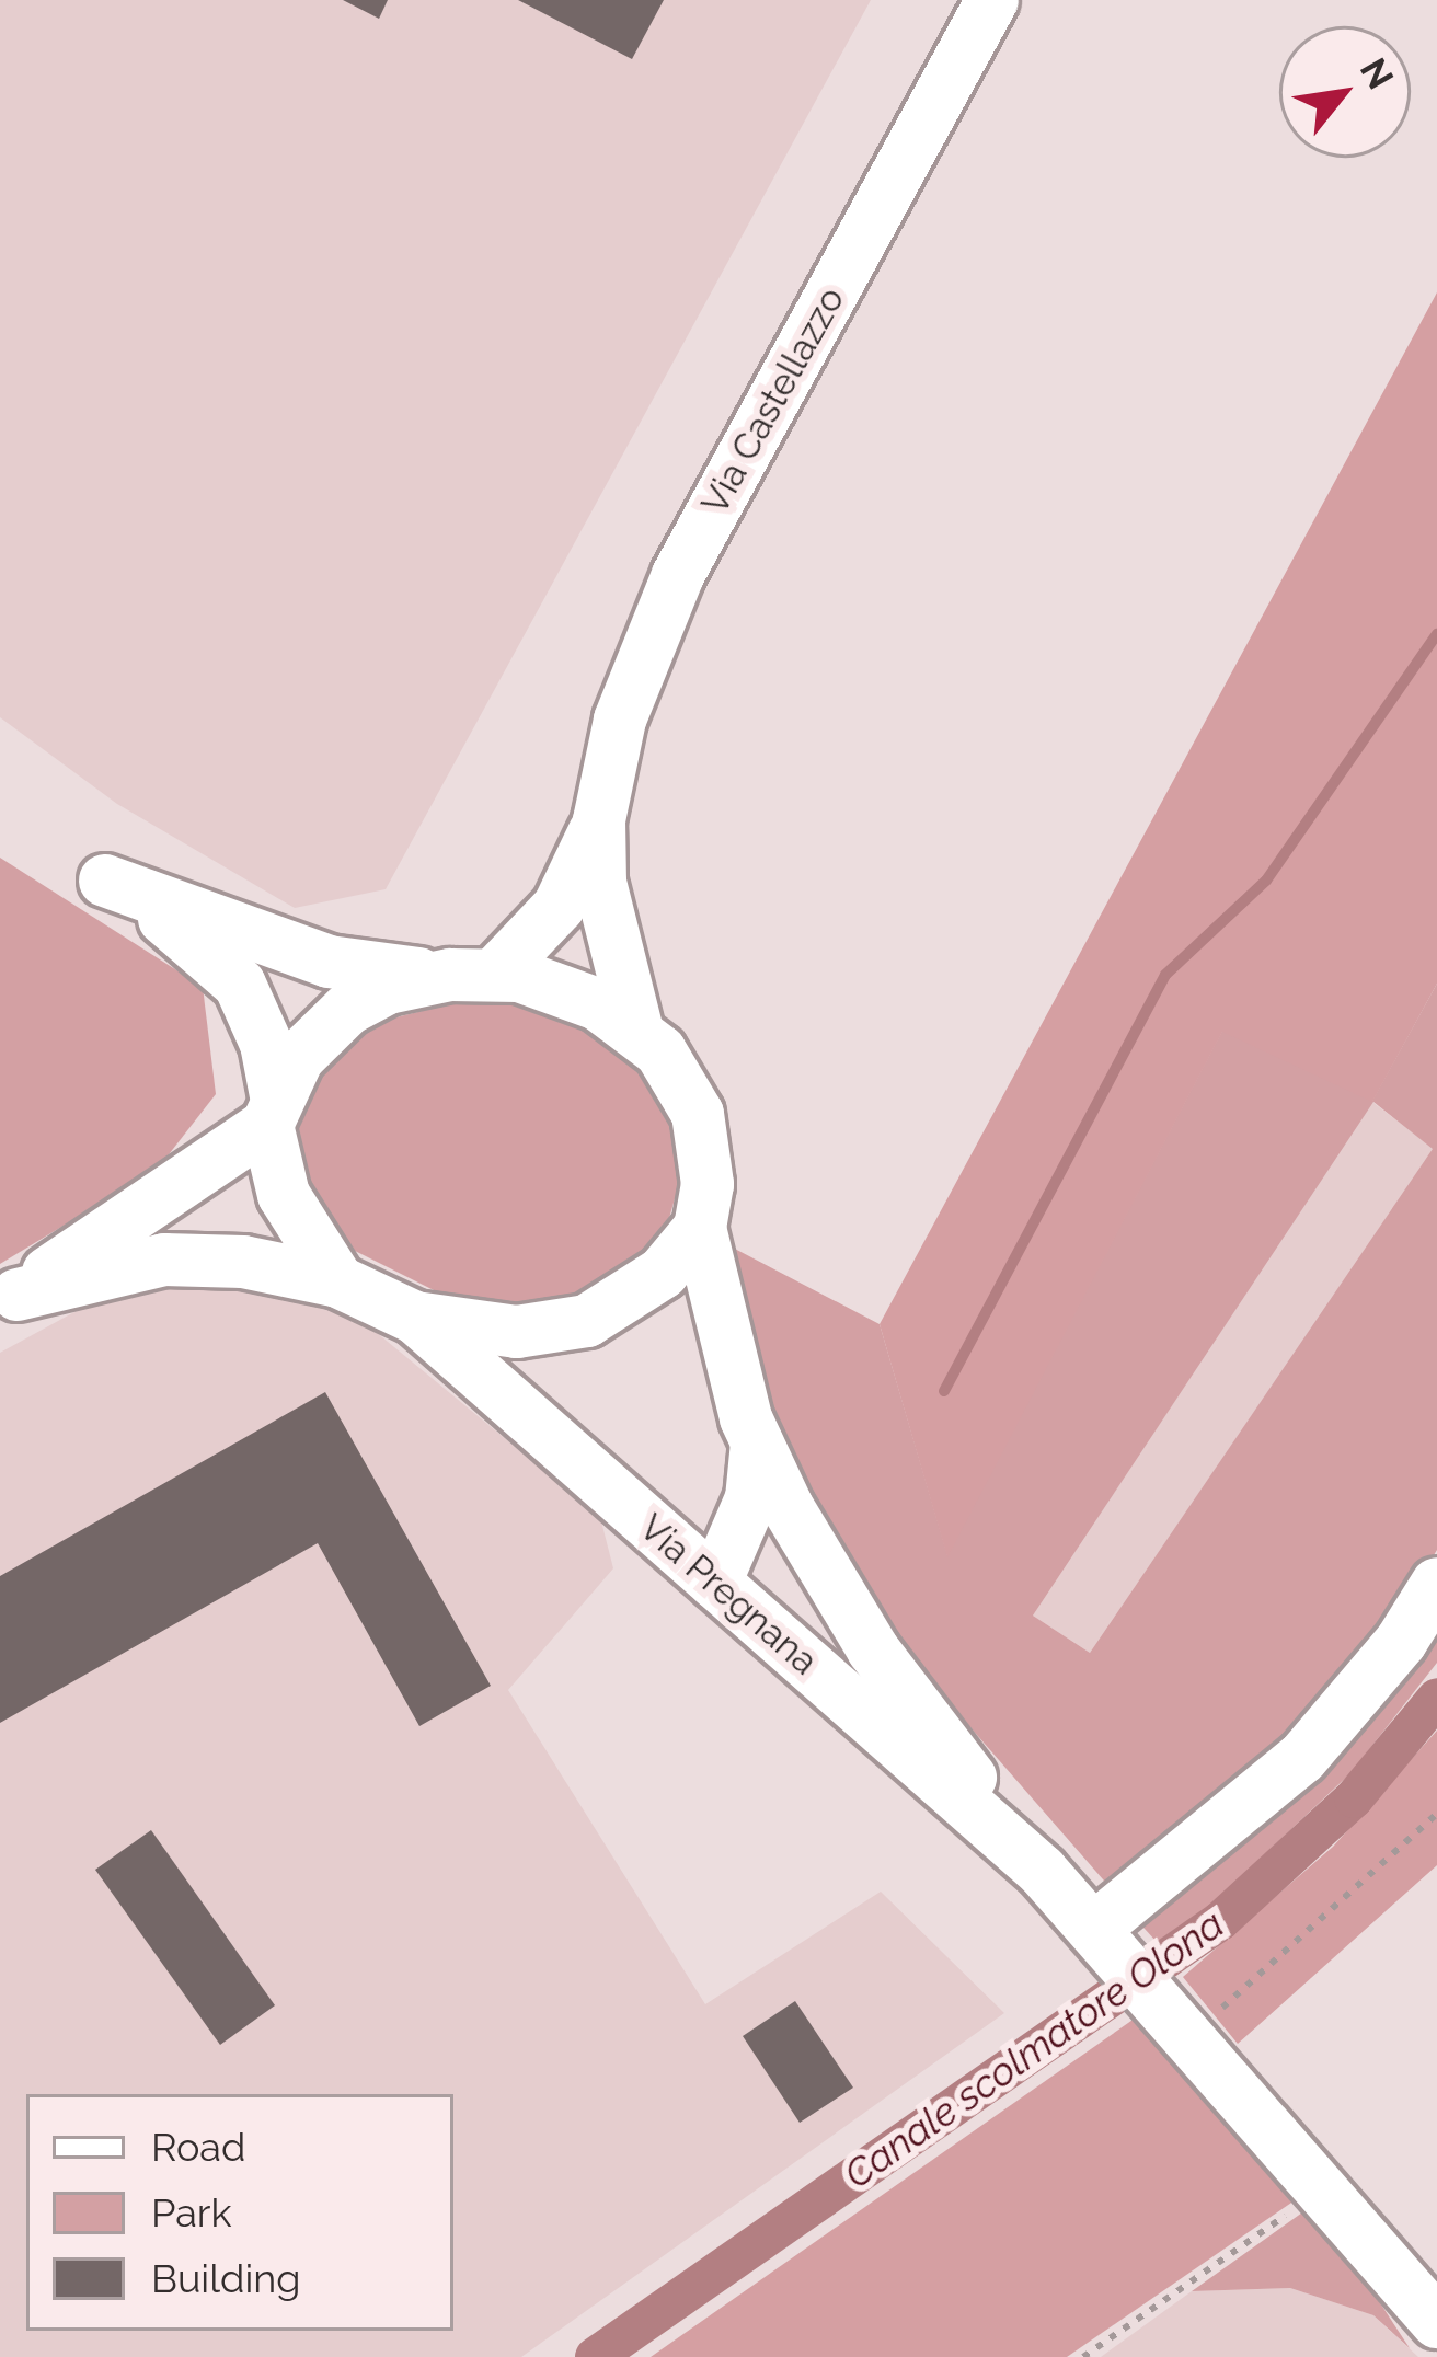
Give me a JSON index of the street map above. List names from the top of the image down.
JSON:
{
  "streets": {
    "street": ["Via Castellazzo", "Via Pregnana"]
  },
  "crossings": [
    ["Via Castellazzo", "Via Pregnana"]
  ],
  "water": ["Canale scolmatore Olona"],
  "legend": ["Road", "Park", "Building"],
  "north": "top right"
}
